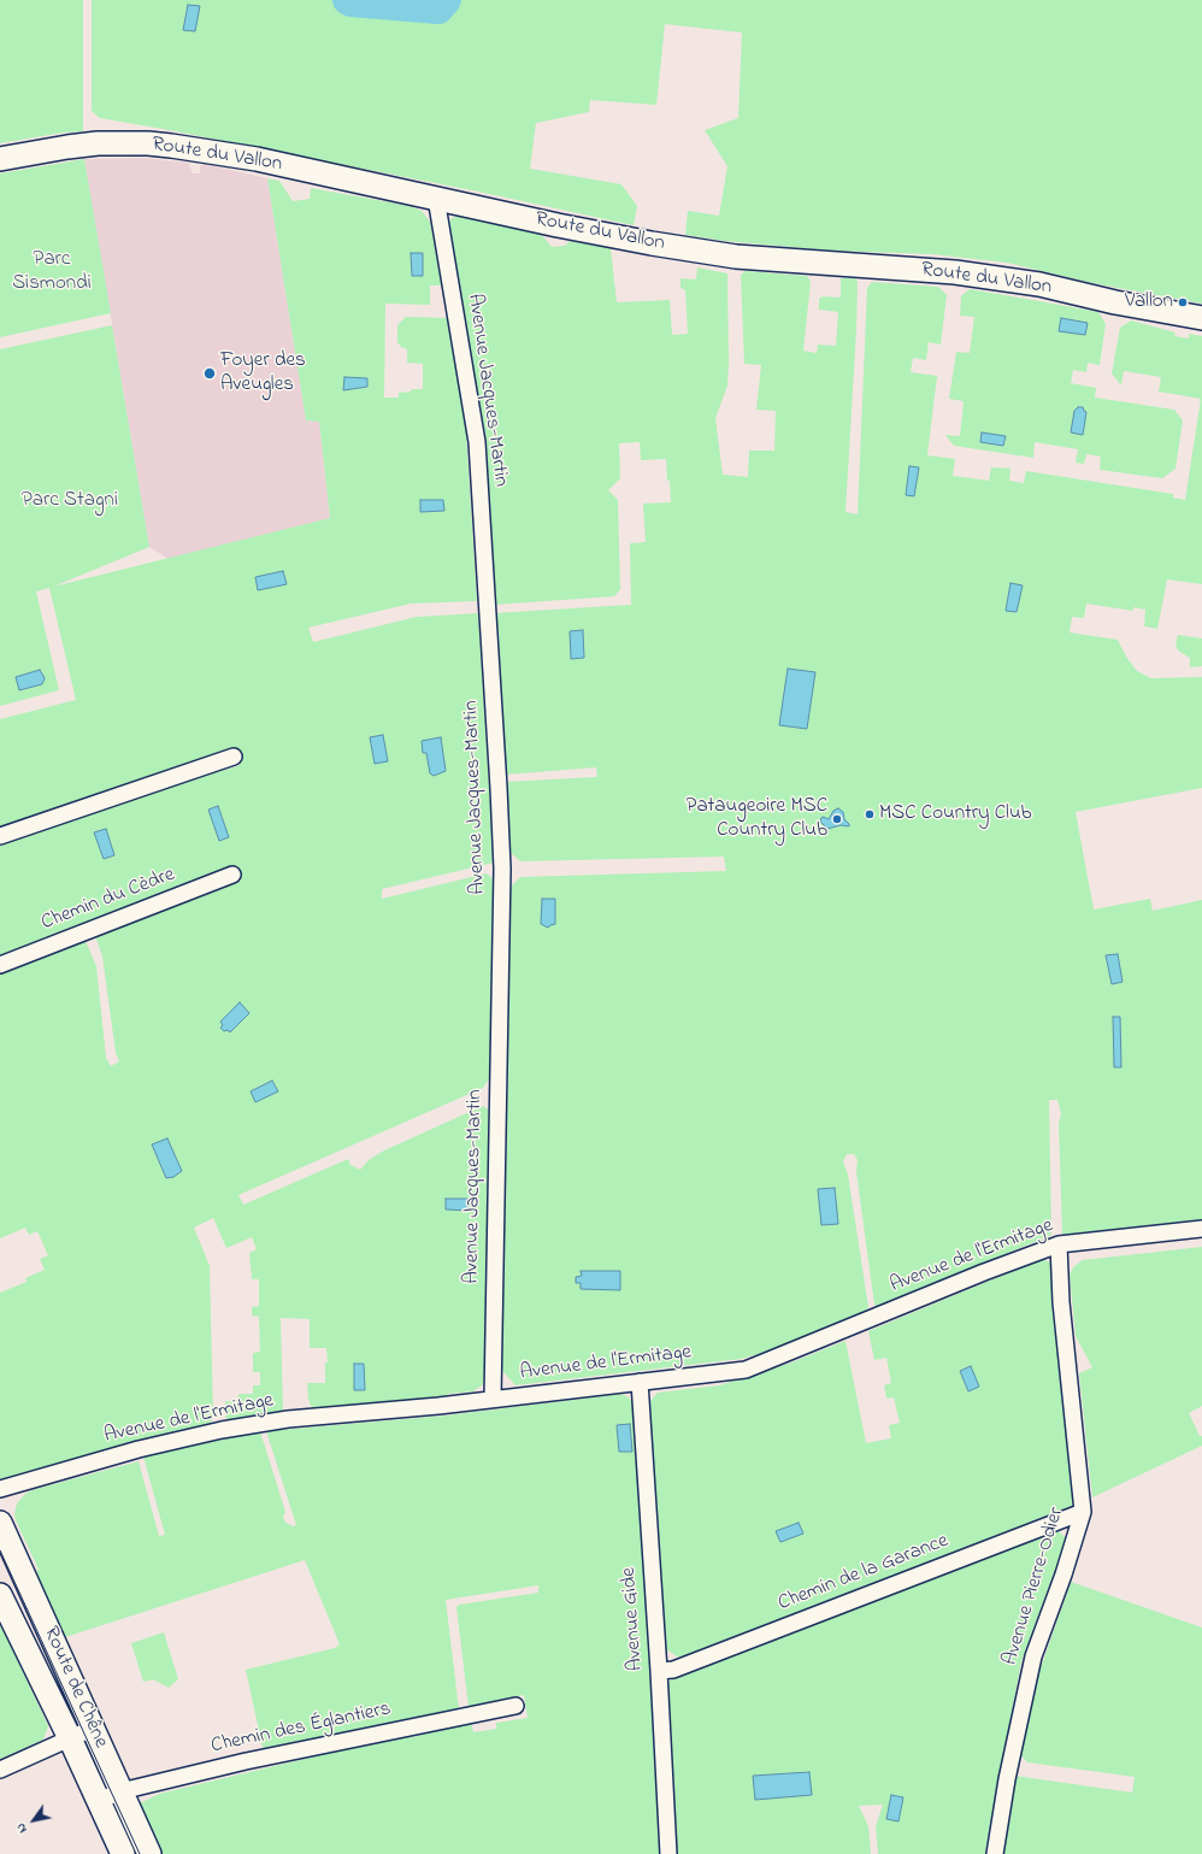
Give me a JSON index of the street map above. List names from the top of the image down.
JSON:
{
  "streets": {
    "main road": ["Route du Vallon", "Route de Chêne"],
    "street": [
      "Avenue Jacques-Martin",
      "Chemin du Cèdre",
      "Avenue de l'Ermitage",
      "Chemin de la Garance",
      "Avenue Pierre-Odier",
      "Avenue Gide",
      "Chemin des Églantiers"
    ]
  },
  "crossings": [
    ["Route du Vallon", "Avenue Jacques-Martin"],
    ["Avenue Jacques-Martin", "Avenue de l'Ermitage"],
    ["Avenue de l'Ermitage", "Avenue Pierre-Odier"],
    ["Avenue de l'Ermitage", "Avenue Gide"],
    ["Chemin de la Garance", "Avenue Pierre-Odier"],
    ["Chemin de la Garance", "Avenue Gide"],
    ["Route de Chêne", "Chemin des Églantiers"]
  ],
  "parks": ["Parc Sismondi", "Parc Stagni"],
  "places": [
    "Vallon",
    "Foyer des Aveugles",
    "MSC Country Club",
    "Pataugeoire MSC Country Club"
  ],
  "north": "bottom left"
}
